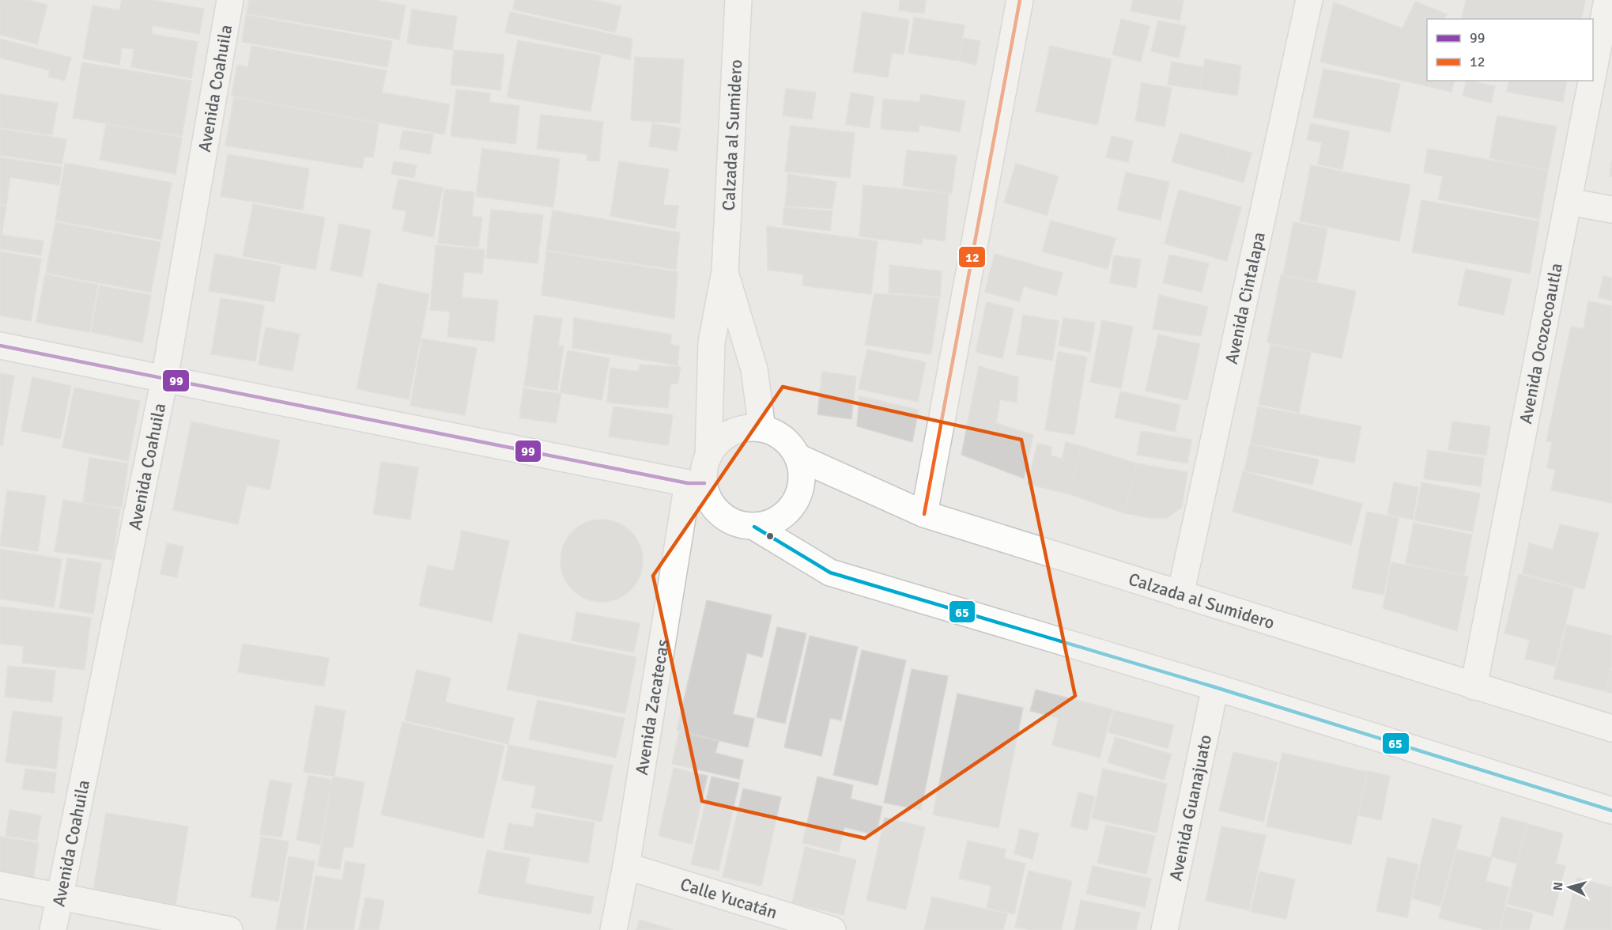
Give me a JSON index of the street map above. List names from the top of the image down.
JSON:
{
  "streets": {
    "street": [
      "Avenida Coahuila",
      "Calzada al Sumidero",
      "Avenida Cintalapa",
      "Avenida Ocozocoautla",
      "Avenida Zacatecas",
      "Avenida Guanajuato",
      "Calle Yucatán"
    ]
  },
  "crossings": [
    ["Calzada al Sumidero", "Avenida Cintalapa"],
    ["Calzada al Sumidero", "Avenida Ocozocoautla"],
    ["Calzada al Sumidero", "Avenida Zacatecas"],
    ["Avenida Zacatecas", "Calle Yucatán"]
  ],
  "lines": ["transit line 12", "transit line 99", "transit line 65"],
  "legend": ["99", "12"],
  "north": "left"
}
